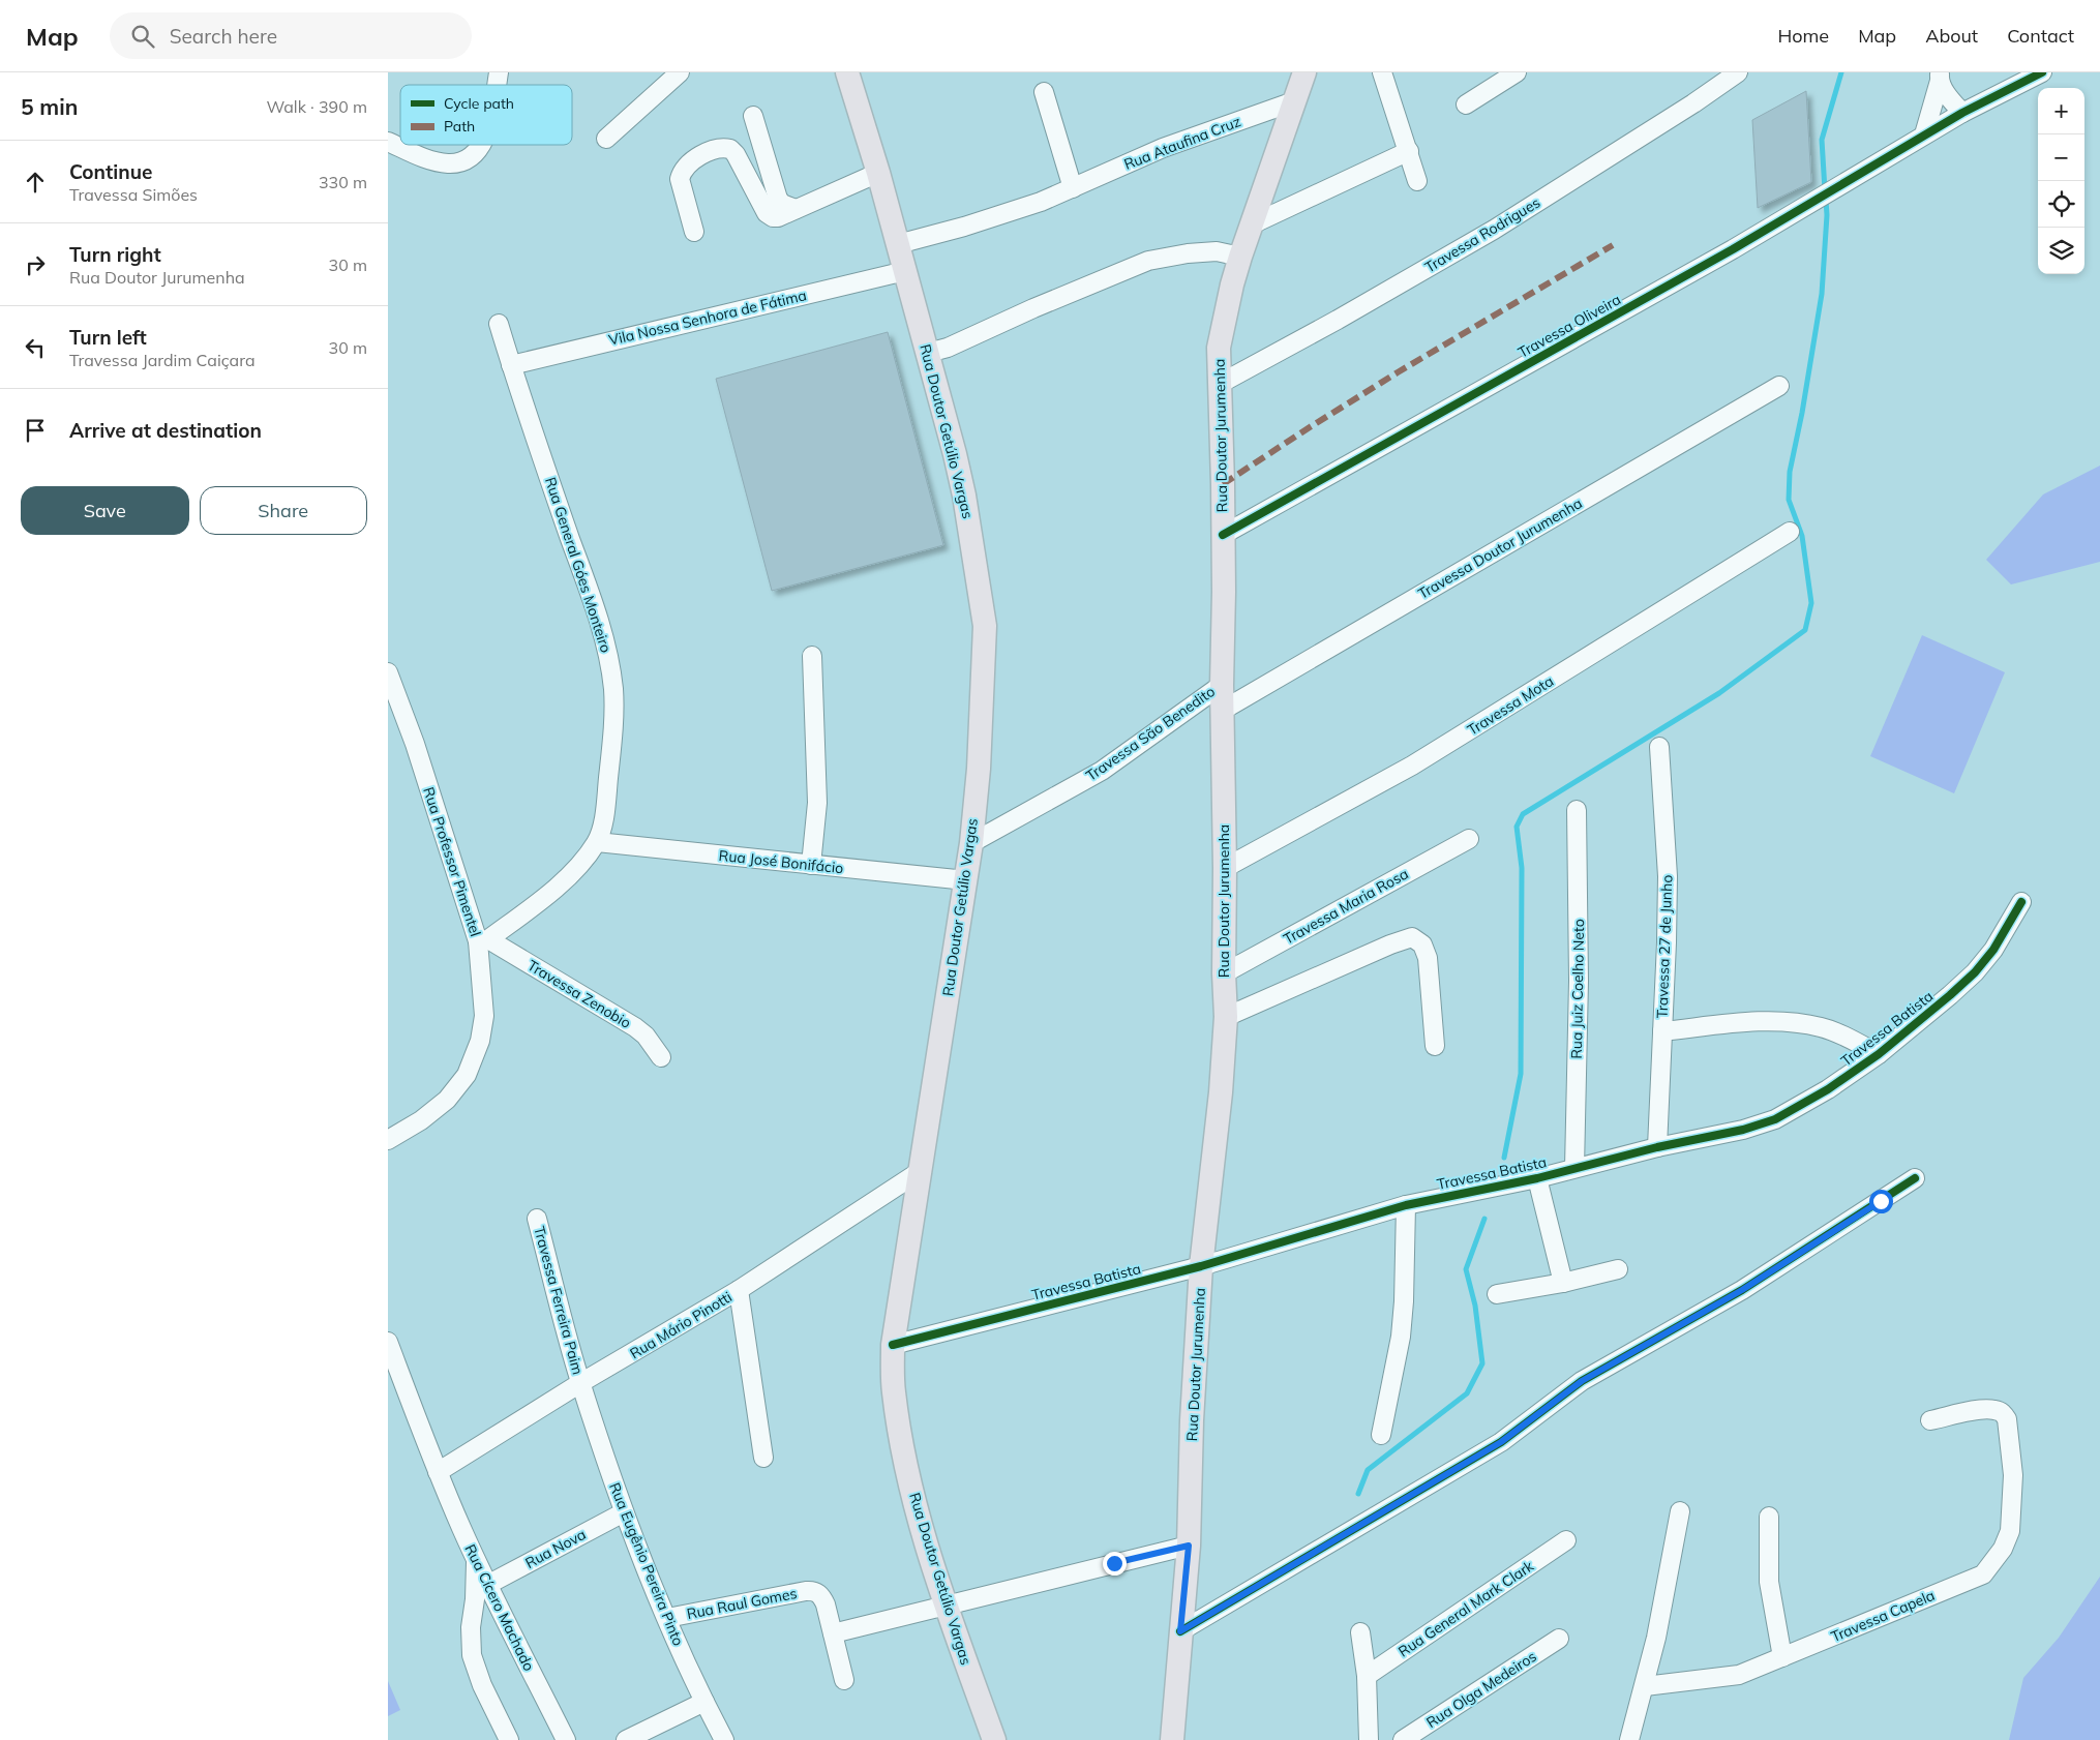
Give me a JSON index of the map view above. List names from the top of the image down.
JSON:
{
  "streets": {
    "main road": ["Rua Doutor Getúlio Vargas", "Rua Doutor Jurumenha"],
    "street": [
      "Rua Ataufina Cruz",
      "Travessa Rodrigues",
      "Vila Nossa Senhora de Fátima",
      "Travessa Oliveira",
      "Travessa Doutor Jurumenha",
      "Rua General Góes Monteiro",
      "Travessa Mota",
      "Travessa São Benedito",
      "Rua Professor Pimentel",
      "Rua José Bonifácio",
      "Travessa Maria Rosa",
      "Travessa 27 de Junho",
      "Rua Juiz Coelho Neto",
      "Travessa Zenobio",
      "Travessa Batista",
      "Travessa Ferreira Paim",
      "Rua Mário Pinotti",
      "Rua Nova",
      "Rua Eugênio Pereira Pinto",
      "Rua Raul Gomes",
      "Rua Cícero Machado",
      "Rua General Mark Clark",
      "Travessa Capela",
      "Rua Olga Medeiros"
    ]
  },
  "crossings": [
    ["Rua Ataufina Cruz", "Rua Doutor Getúlio Vargas"],
    ["Rua Ataufina Cruz", "Rua Doutor Jurumenha"],
    ["Travessa Rodrigues", "Rua Doutor Jurumenha"],
    ["Vila Nossa Senhora de Fátima", "Rua Doutor Getúlio Vargas"],
    ["Vila Nossa Senhora de Fátima", "Rua General Góes Monteiro"],
    ["Travessa Oliveira", "Rua Doutor Jurumenha"],
    ["Rua Doutor Getúlio Vargas", "Travessa São Benedito"],
    ["Rua Doutor Getúlio Vargas", "Rua José Bonifácio"],
    ["Rua Doutor Getúlio Vargas", "Travessa Batista"],
    ["Rua Doutor Getúlio Vargas", "Rua Mário Pinotti"],
    ["Rua Doutor Jurumenha", "Travessa Doutor Jurumenha"],
    ["Rua Doutor Jurumenha", "Travessa Mota"],
    ["Rua Doutor Jurumenha", "Travessa São Benedito"],
    ["Rua Doutor Jurumenha", "Travessa Maria Rosa"],
    ["Rua Doutor Jurumenha", "Travessa Batista"],
    ["Rua General Góes Monteiro", "Rua Professor Pimentel"],
    ["Rua General Góes Monteiro", "Rua José Bonifácio"],
    ["Rua General Góes Monteiro", "Travessa Zenobio"],
    ["Rua Professor Pimentel", "Travessa Zenobio"],
    ["Travessa 27 de Junho", "Travessa Batista"],
    ["Rua Juiz Coelho Neto", "Travessa Batista"],
    ["Travessa Ferreira Paim", "Rua Mário Pinotti"],
    ["Travessa Ferreira Paim", "Rua Eugênio Pereira Pinto"],
    ["Rua Mário Pinotti", "Rua Eugênio Pereira Pinto"],
    ["Rua Mário Pinotti", "Rua Cícero Machado"],
    ["Rua Nova", "Rua Eugênio Pereira Pinto"],
    ["Rua Nova", "Rua Cícero Machado"],
    ["Rua Eugênio Pereira Pinto", "Rua Raul Gomes"]
  ],
  "legend": ["Cycle path", "Path"],
  "page": {
    "header": "Map",
    "search": "Search here",
    "nav": [
      "Home",
      "Map",
      "About",
      "Contact"
    ],
    "heading": ["5 min", "Walk · 390 m"],
    "map_buttons": ["+", "−"],
    "list": [
      ["Continue", "Travessa Simões", "330 m"],
      ["Turn right", "Rua Doutor Jurumenha", "30 m"],
      ["Turn left", "Travessa Jardim Caiçara", "30 m"],
      "Arrive at destination"
    ],
    "buttons": ["Save", "Share"]
  }
}
